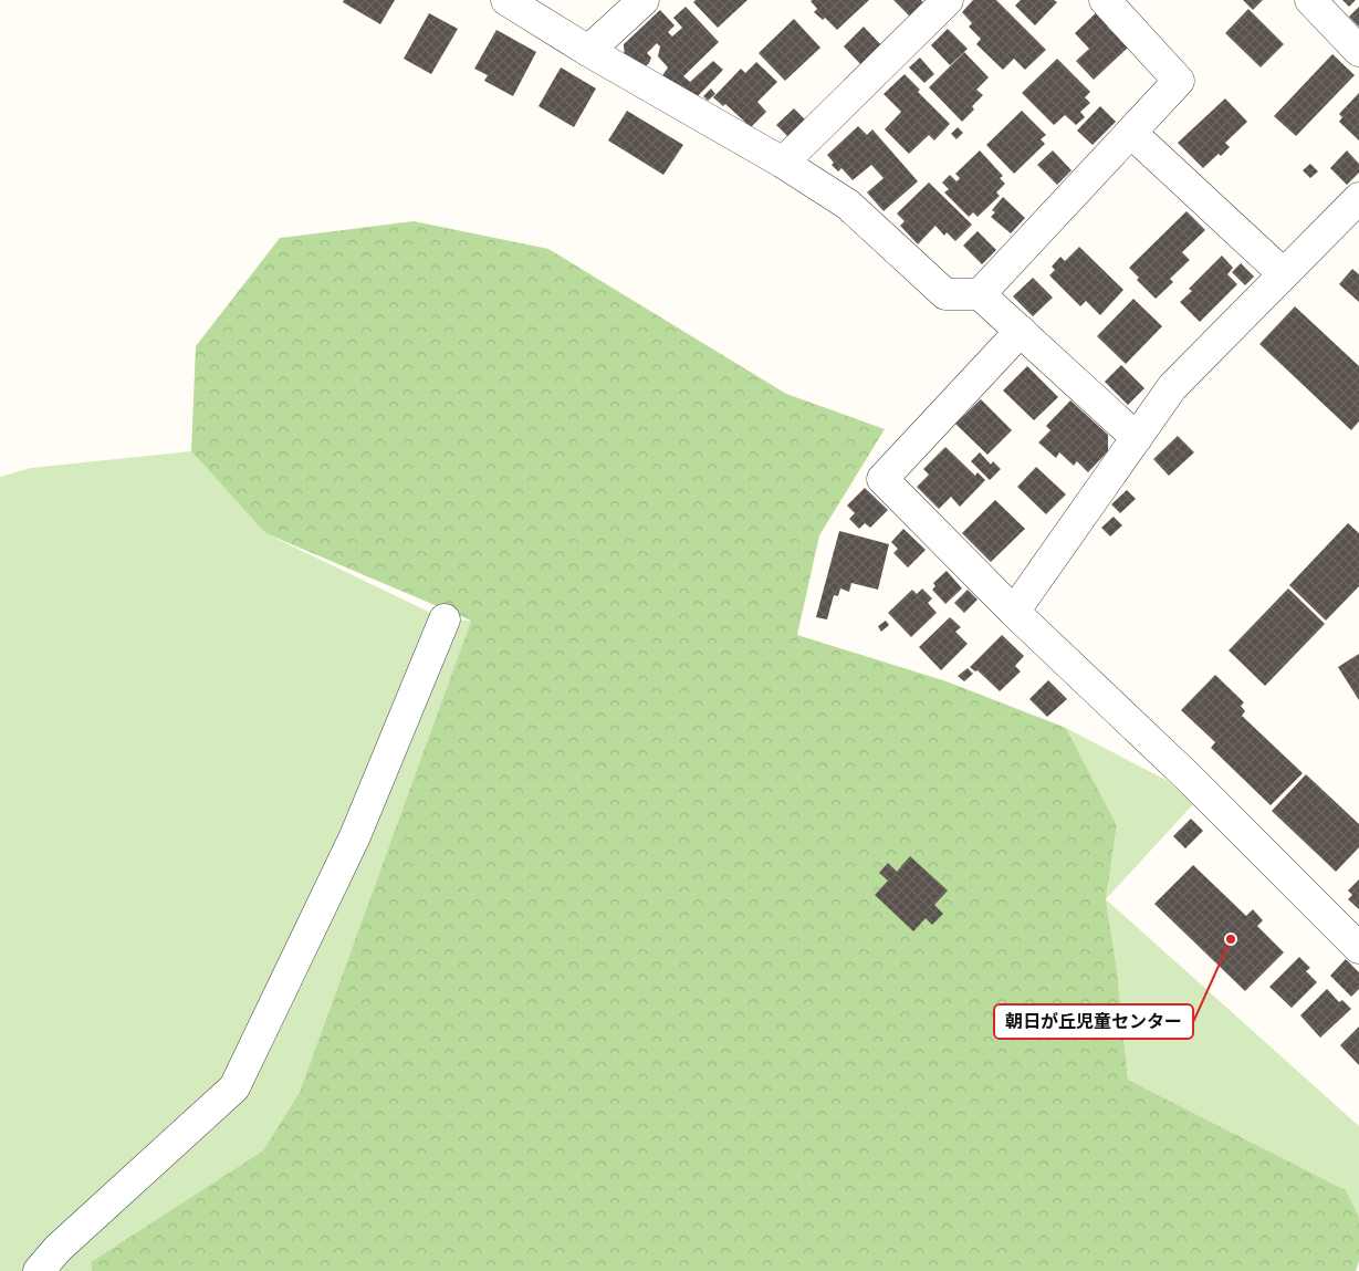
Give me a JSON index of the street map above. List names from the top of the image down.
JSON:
{
  "places": ["朝日が丘児童センター"]
}
